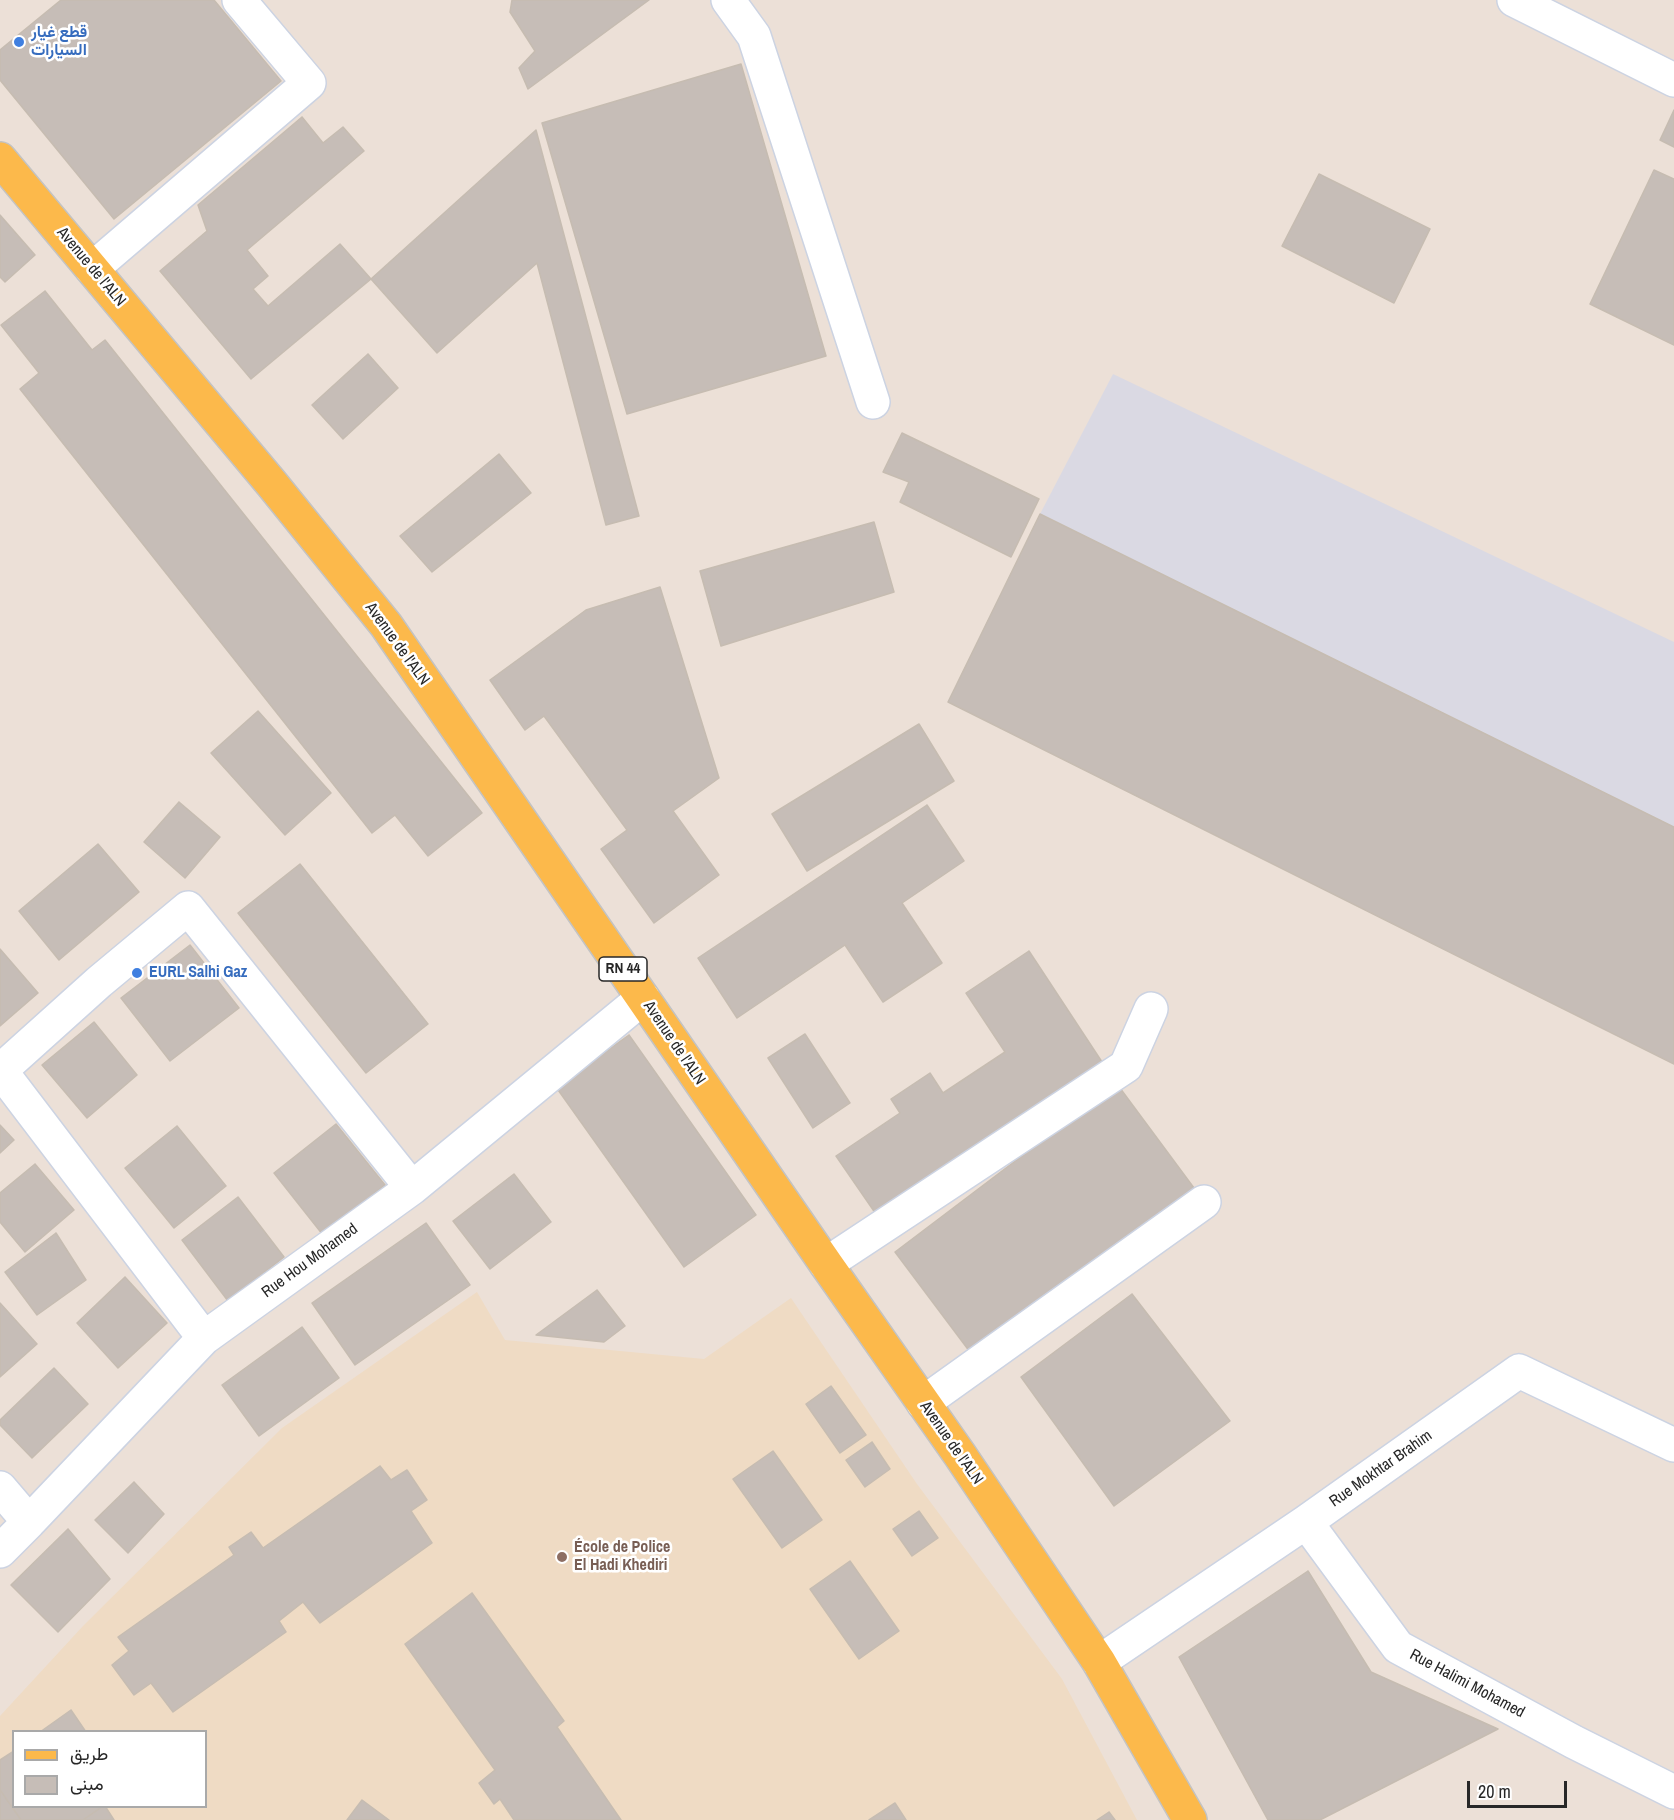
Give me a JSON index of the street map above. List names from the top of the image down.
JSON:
{
  "streets": {
    "main road": ["Avenue de l'ALN", "RN 44"],
    "street": ["Rue Hou Mohamed", "Rue Mokhtar Brahim", "Rue Halimi Mohamed"]
  },
  "crossings": [
    ["Avenue de l'ALN", "Rue Hou Mohamed"],
    ["Avenue de l'ALN", "Rue Mokhtar Brahim"],
    ["Rue Mokhtar Brahim", "Rue Halimi Mohamed"]
  ],
  "places": ["قطع غيار السيارات", "EURL Salhi Gaz", "École de Police El Hadi Khediri"],
  "legend": ["طريق", "مبنى"],
  "scale_bar": "20 m"
}
